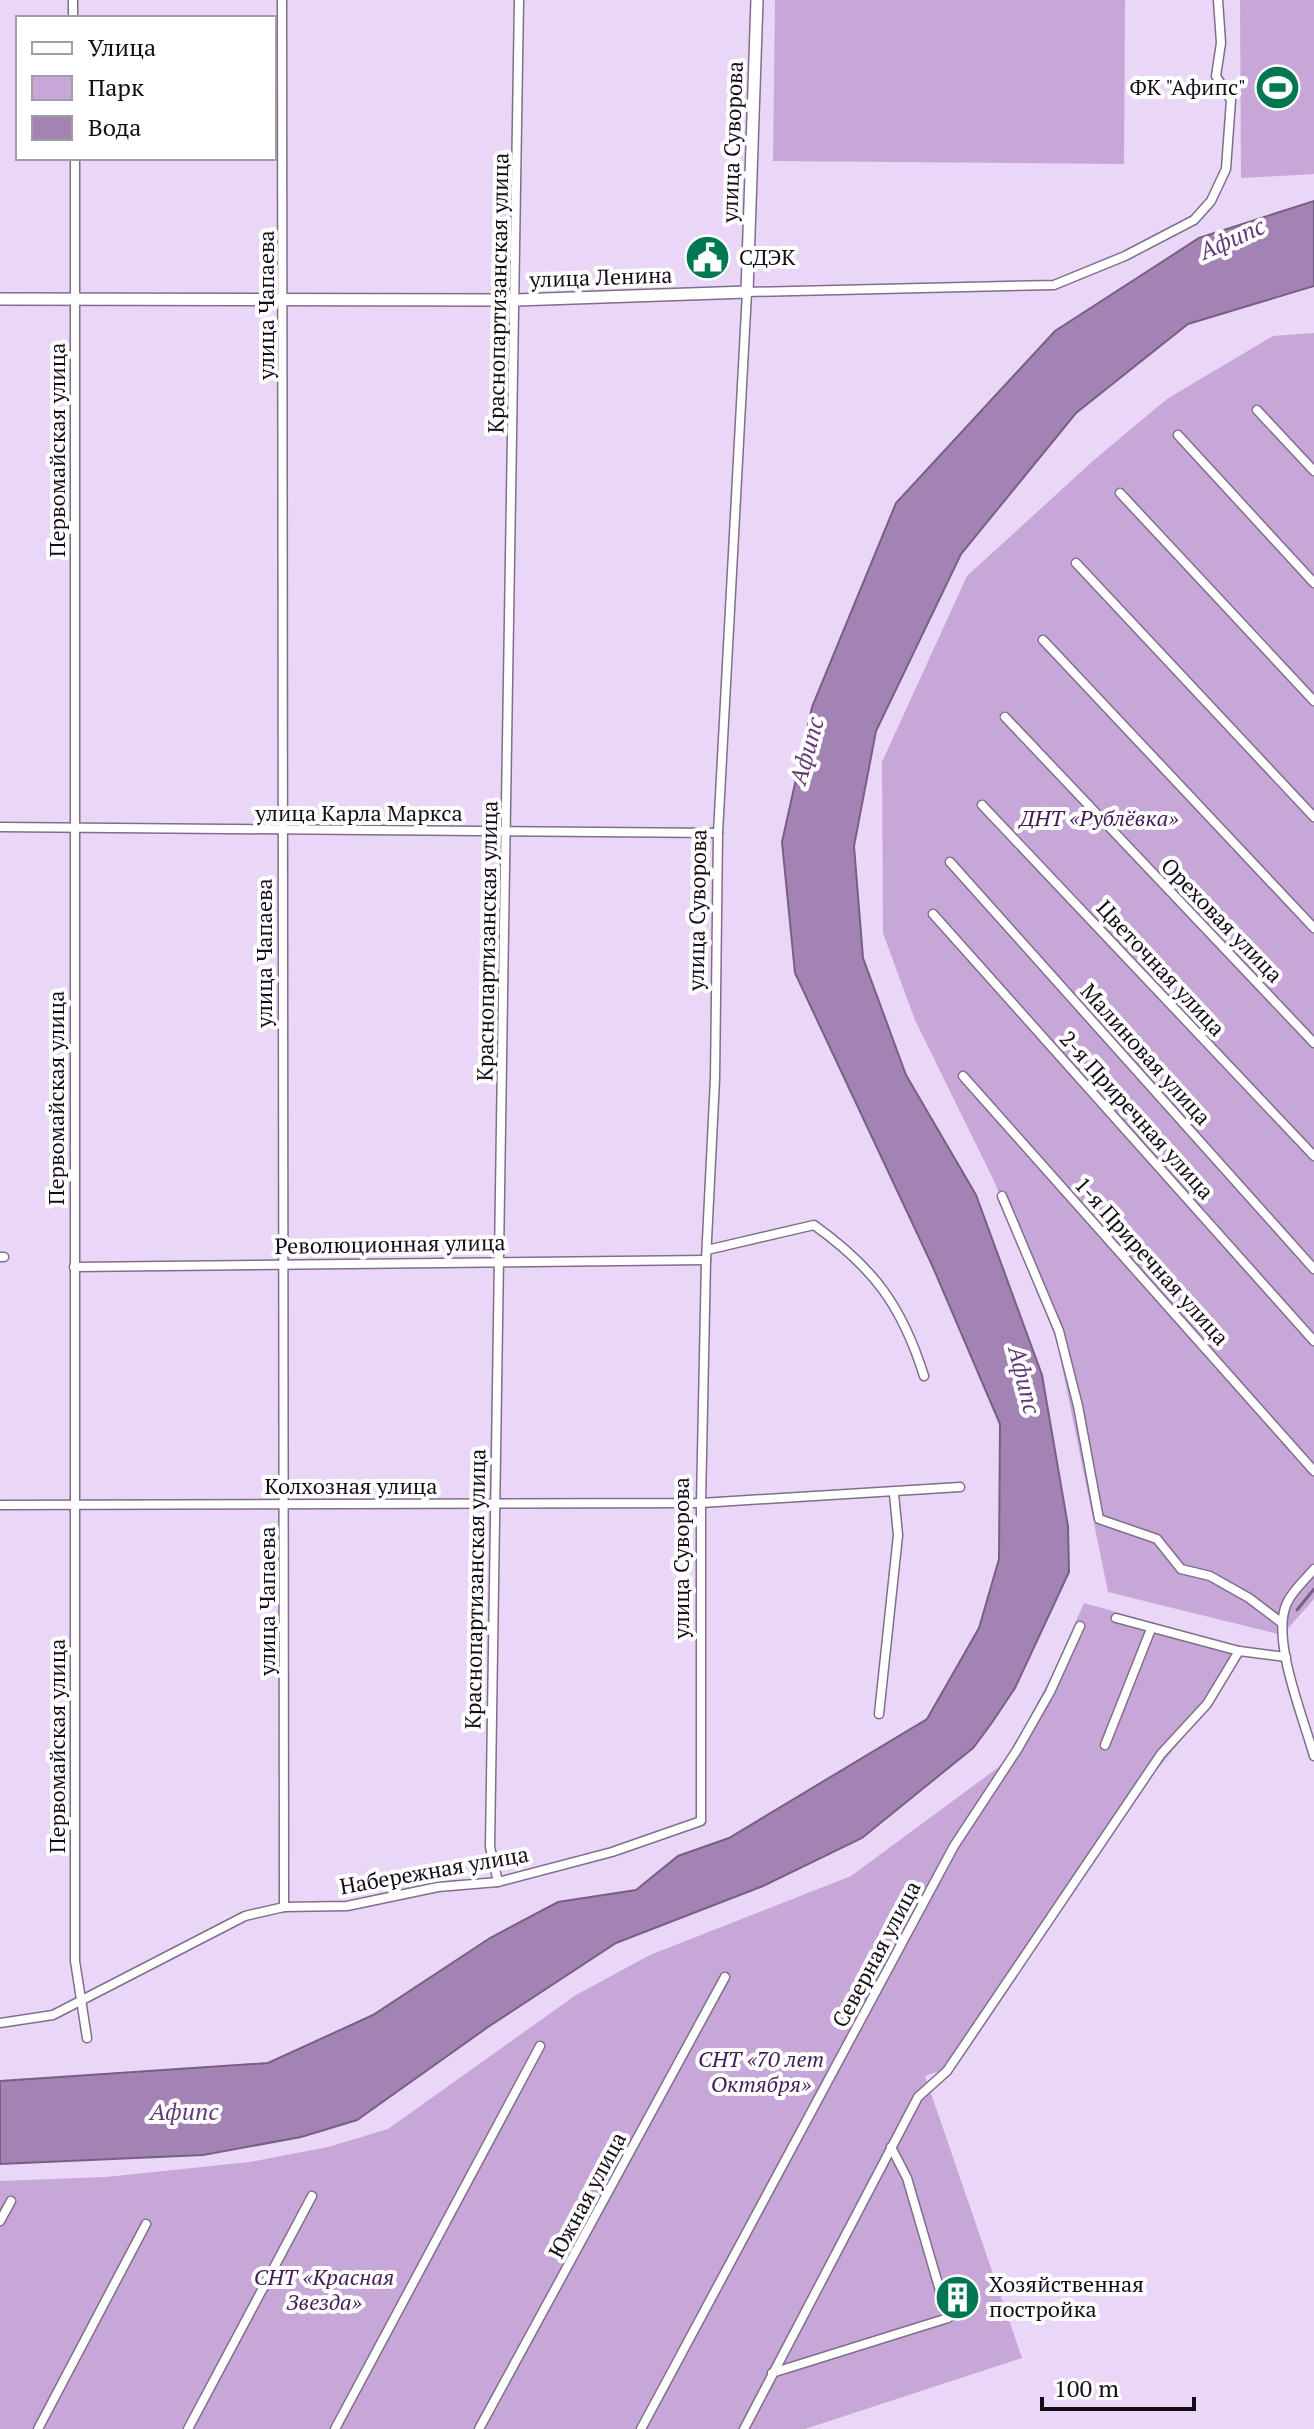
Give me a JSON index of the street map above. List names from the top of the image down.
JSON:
{
  "streets": {
    "street": [
      "улица Суворова",
      "улица Ленина",
      "Краснопартизанская улица",
      "улица Чапаева",
      "Первомайская улица",
      "улица Карла Маркса",
      "Ореховая улица",
      "Цветочная улица",
      "Малиновая улица",
      "2-я Приречная улица",
      "Революционная улица",
      "1-я Приречная улица",
      "Колхозная улица",
      "Набережная улица",
      "Северная улица",
      "Южная улица"
    ]
  },
  "crossings": [
    ["улица Суворова", "улица Ленина"],
    ["улица Суворова", "улица Карла Маркса"],
    ["улица Суворова", "Революционная улица"],
    ["улица Суворова", "Колхозная улица"],
    ["улица Суворова", "Набережная улица"],
    ["улица Ленина", "Краснопартизанская улица"],
    ["улица Ленина", "улица Чапаева"],
    ["улица Ленина", "Первомайская улица"],
    ["Краснопартизанская улица", "улица Карла Маркса"],
    ["Краснопартизанская улица", "Революционная улица"],
    ["Краснопартизанская улица", "Колхозная улица"],
    ["Краснопартизанская улица", "Набережная улица"],
    ["улица Чапаева", "улица Карла Маркса"],
    ["улица Чапаева", "Революционная улица"],
    ["улица Чапаева", "Колхозная улица"],
    ["улица Чапаева", "Набережная улица"],
    ["Первомайская улица", "улица Карла Маркса"],
    ["Первомайская улица", "Революционная улица"],
    ["Первомайская улица", "Колхозная улица"],
    ["Первомайская улица", "Набережная улица"]
  ],
  "water": ["Афипс"],
  "parks": ["ДНТ «Рублёвка»", "СНТ «70 лет Октября»", "СНТ «Красная Звезда»"],
  "places": {
    "sports": ["ФК \"Афипс\""],
    "public building": ["СДЭК"],
    "building": ["Хозяйственная постройка"]
  },
  "legend": ["Улица", "Парк", "Вода"],
  "scale_bar": "100 m"
}
